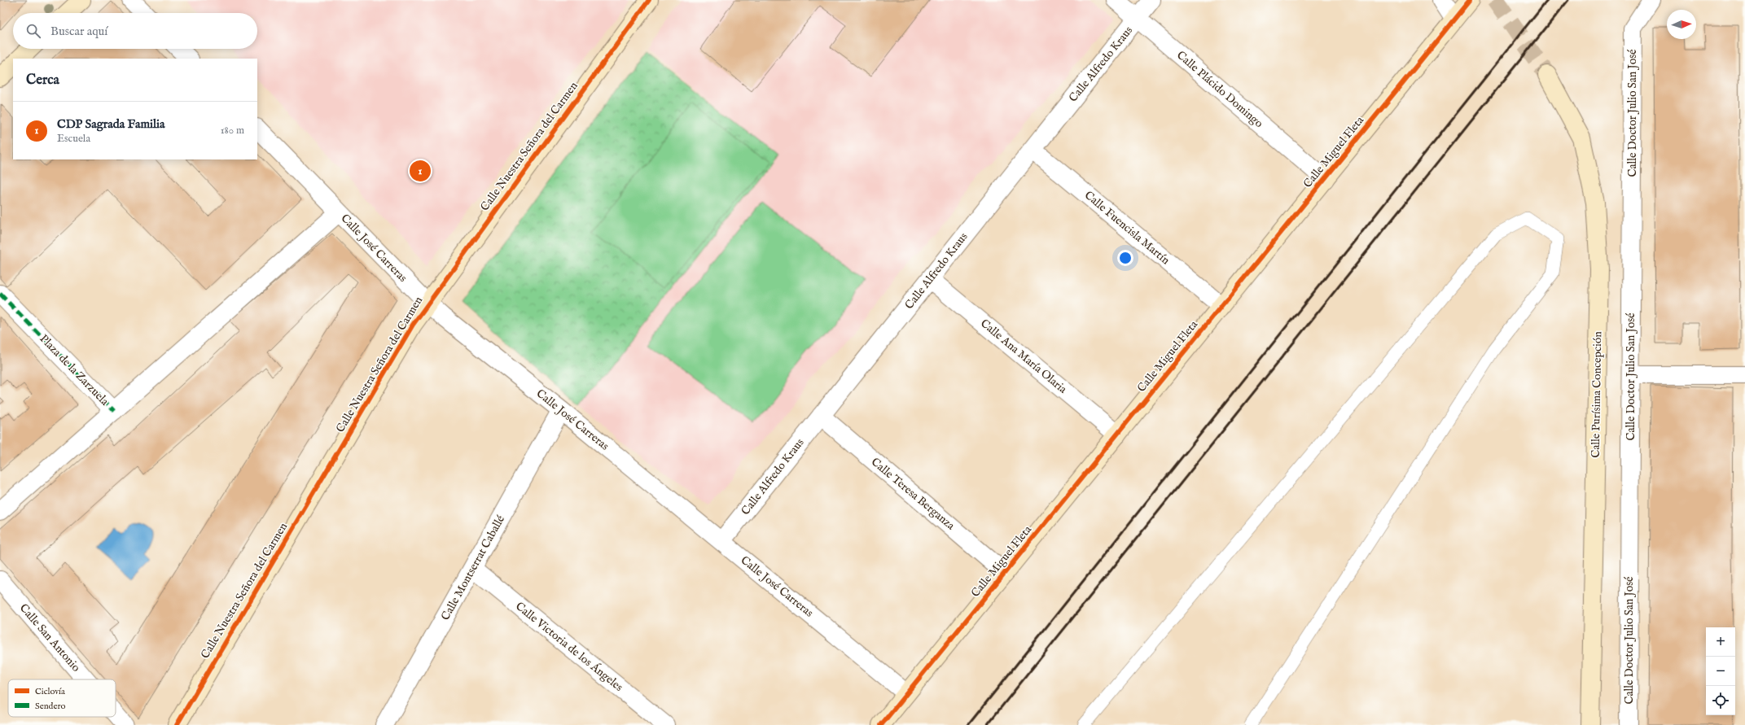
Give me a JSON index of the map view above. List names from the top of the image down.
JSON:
{
  "streets": {
    "street": [
      "Calle Alfredo Kraus",
      "Calle Plácido Domingo",
      "Calle Doctor Julio San José",
      "Calle Nuestra Señora del Carmen",
      "Calle Miguel Fleta",
      "Calle Fuencisla Martín",
      "Calle José Carreras",
      "Calle Ana María Olaria",
      "Plaza de la Zarzuela",
      "Calle Purísima Concepción",
      "Calle Teresa Berganza",
      "Calle Montserrat Caballé",
      "Calle San Antonio",
      "Calle Victoria de los Ángeles"
    ]
  },
  "crossings": [
    ["Calle Alfredo Kraus", "Calle Plácido Domingo"],
    ["Calle Alfredo Kraus", "Calle Fuencisla Martín"],
    ["Calle Alfredo Kraus", "Calle José Carreras"],
    ["Calle Alfredo Kraus", "Calle Ana María Olaria"],
    ["Calle Alfredo Kraus", "Calle Teresa Berganza"],
    ["Calle Plácido Domingo", "Calle Miguel Fleta"],
    ["Calle Nuestra Señora del Carmen", "Calle José Carreras"],
    ["Calle Miguel Fleta", "Calle Fuencisla Martín"],
    ["Calle Miguel Fleta", "Calle José Carreras"],
    ["Calle Miguel Fleta", "Calle Ana María Olaria"],
    ["Calle Miguel Fleta", "Calle Teresa Berganza"],
    ["Calle José Carreras", "Plaza de la Zarzuela"],
    ["Calle José Carreras", "Calle Montserrat Caballé"],
    ["Calle Montserrat Caballé", "Calle Victoria de los Ángeles"]
  ],
  "legend": ["Ciclovía", "Sendero"],
  "north": "right",
  "page": {
    "search": "Buscar aquí",
    "heading": "Cerca",
    "list": [
      {
        "mark": "1",
        "name": "CDP Sagrada Familia",
        "note": "Escuela",
        "value": "180 m"
      }
    ],
    "pins": "1",
    "map_buttons": ["+", "−"]
  }
}
